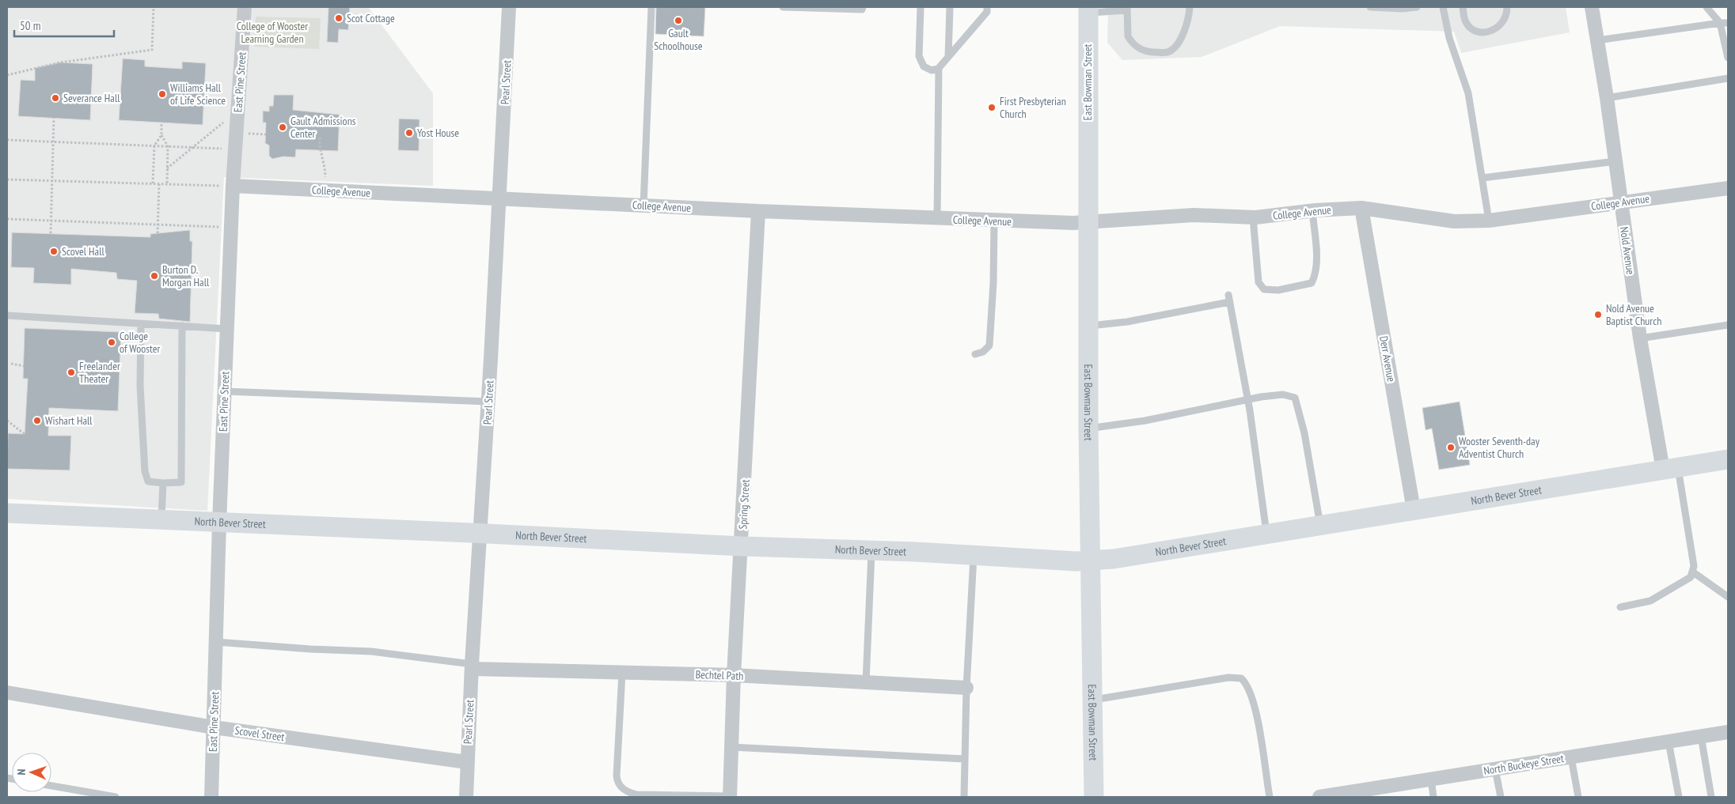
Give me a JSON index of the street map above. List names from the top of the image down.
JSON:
{
  "streets": {
    "main road": ["East Bowman Street", "North Bever Street"],
    "street": [
      "East Pine Street",
      "Pearl Street",
      "College Avenue",
      "Nold Avenue",
      "Derr Avenue",
      "Spring Street",
      "Bechtel Path",
      "Scovel Street",
      "North Buckeye Street"
    ]
  },
  "crossings": [
    ["East Pine Street", "College Avenue"],
    ["East Pine Street", "North Bever Street"],
    ["East Pine Street", "Scovel Street"],
    ["Pearl Street", "College Avenue"],
    ["Pearl Street", "North Bever Street"],
    ["Pearl Street", "Bechtel Path"],
    ["Pearl Street", "Scovel Street"],
    ["East Bowman Street", "College Avenue"],
    ["East Bowman Street", "North Bever Street"],
    ["College Avenue", "Nold Avenue"],
    ["College Avenue", "Derr Avenue"],
    ["College Avenue", "Spring Street"],
    ["Nold Avenue", "North Bever Street"],
    ["Derr Avenue", "North Bever Street"],
    ["North Bever Street", "Spring Street"],
    ["Spring Street", "Bechtel Path"]
  ],
  "parks": ["College of Wooster Learning Garden"],
  "places": [
    "Scot Cottage",
    "Gault Schoolhouse",
    "Williams Hall of Life Science",
    "Severance Hall",
    "First Presbyterian Church",
    "Gault Admissions Center",
    "Yost House",
    "Scovel Hall",
    "Burton D. Morgan Hall",
    "Nold Avenue Baptist Church",
    "College of Wooster",
    "Freelander Theater",
    "Wishart Hall",
    "Wooster Seventh-day Adventist Church"
  ],
  "scale_bar": "50 m",
  "north": "left"
}
